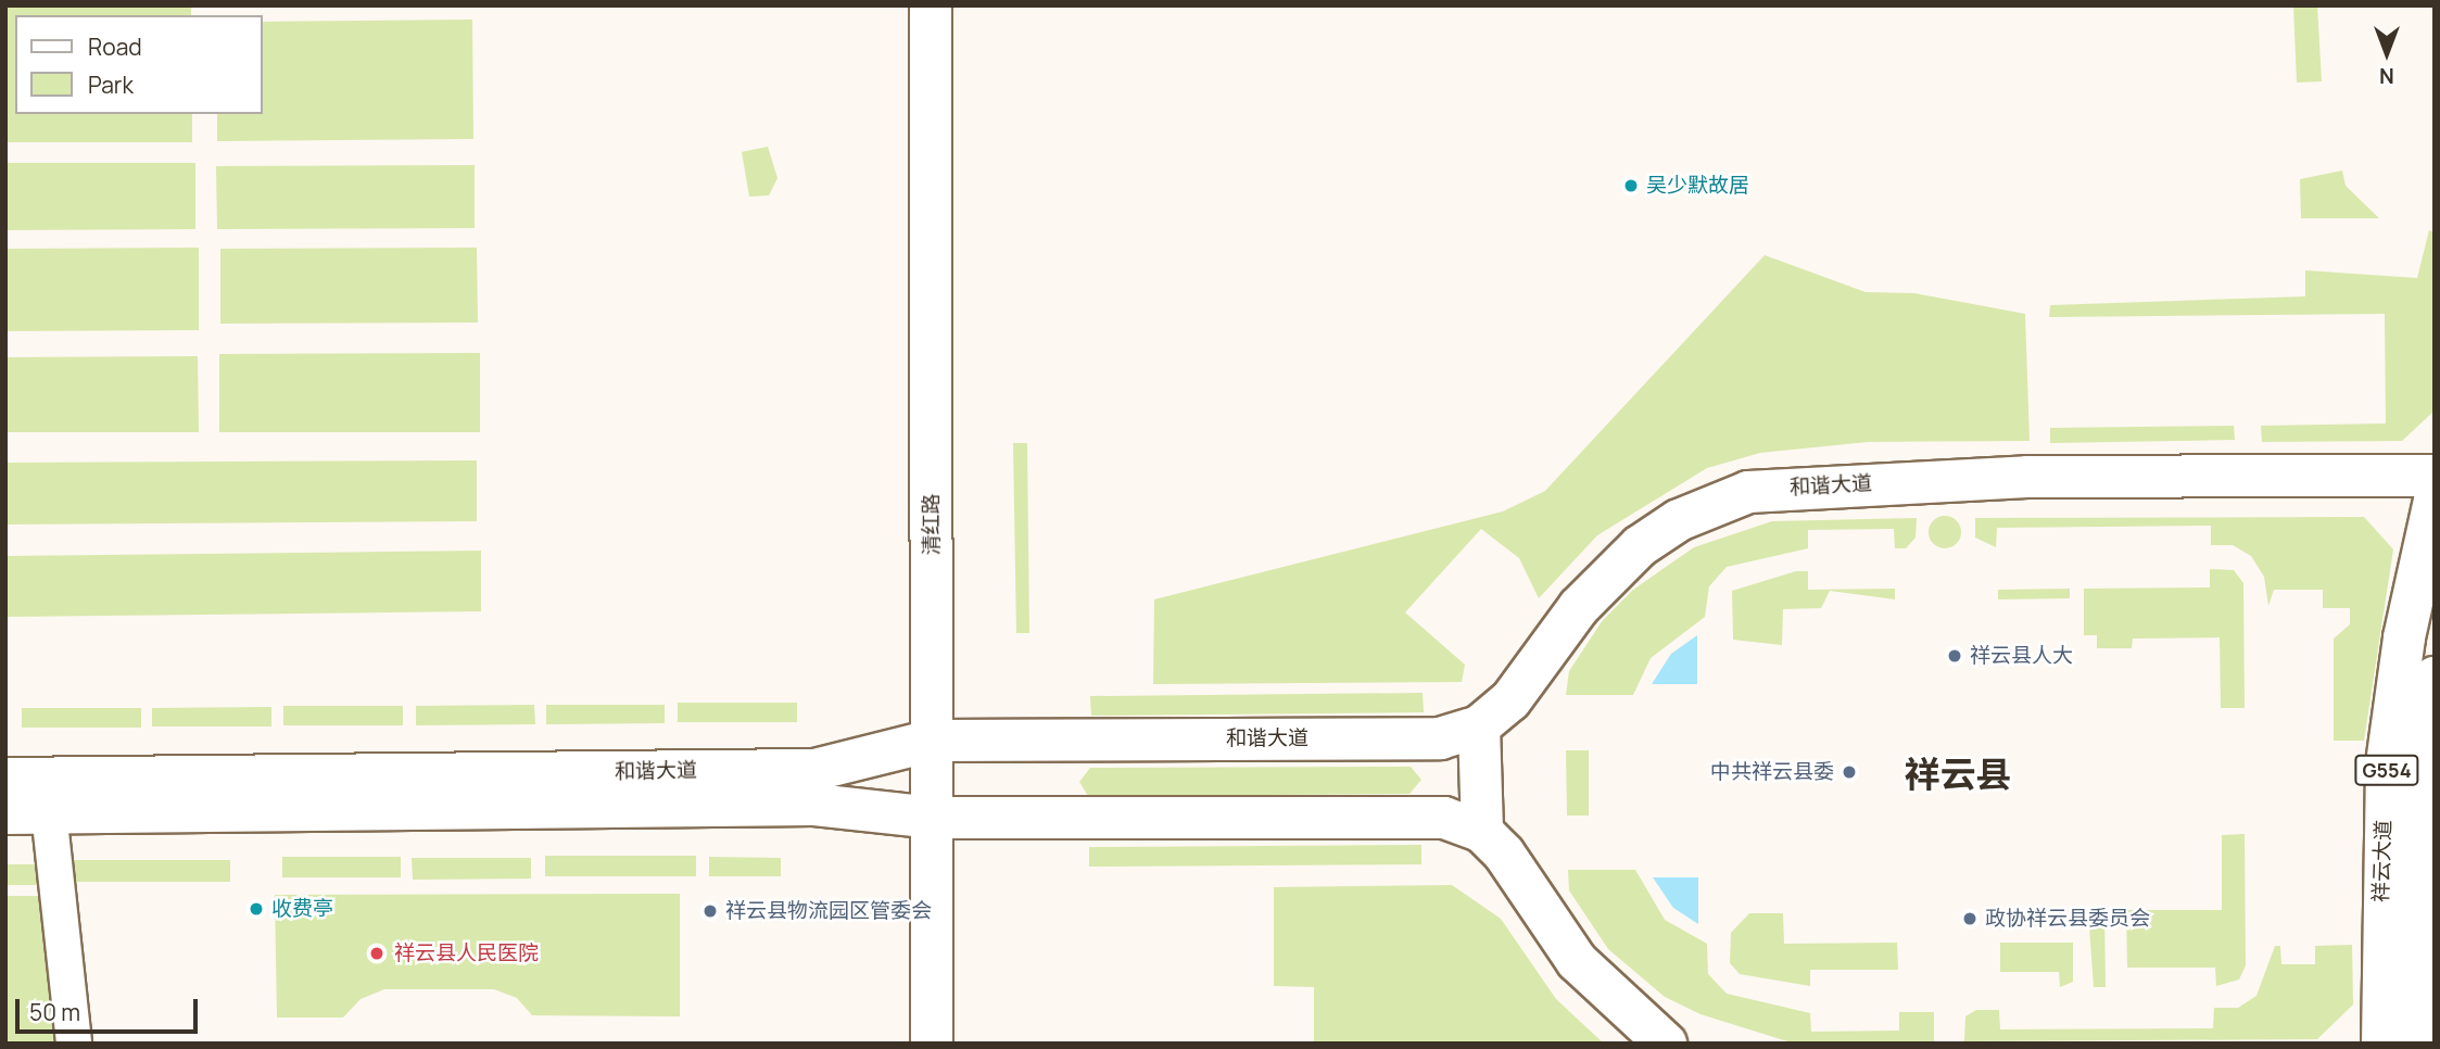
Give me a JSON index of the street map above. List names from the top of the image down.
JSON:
{
  "streets": {
    "main road": [
      "和谐大道",
      "清红路",
      "G554",
      "祥云大道"
    ]
  },
  "crossings": [
    ["和谐大道", "清红路"]
  ],
  "districts": ["祥云县"],
  "places": [
    "吴少默故居",
    "祥云县人大",
    "中共祥云县委",
    "收费亭",
    "祥云县物流园区管委会",
    "政协祥云县委员会",
    "祥云县人民医院"
  ],
  "legend": ["Road", "Park"],
  "scale_bar": "50 m",
  "north": "bottom"
}
